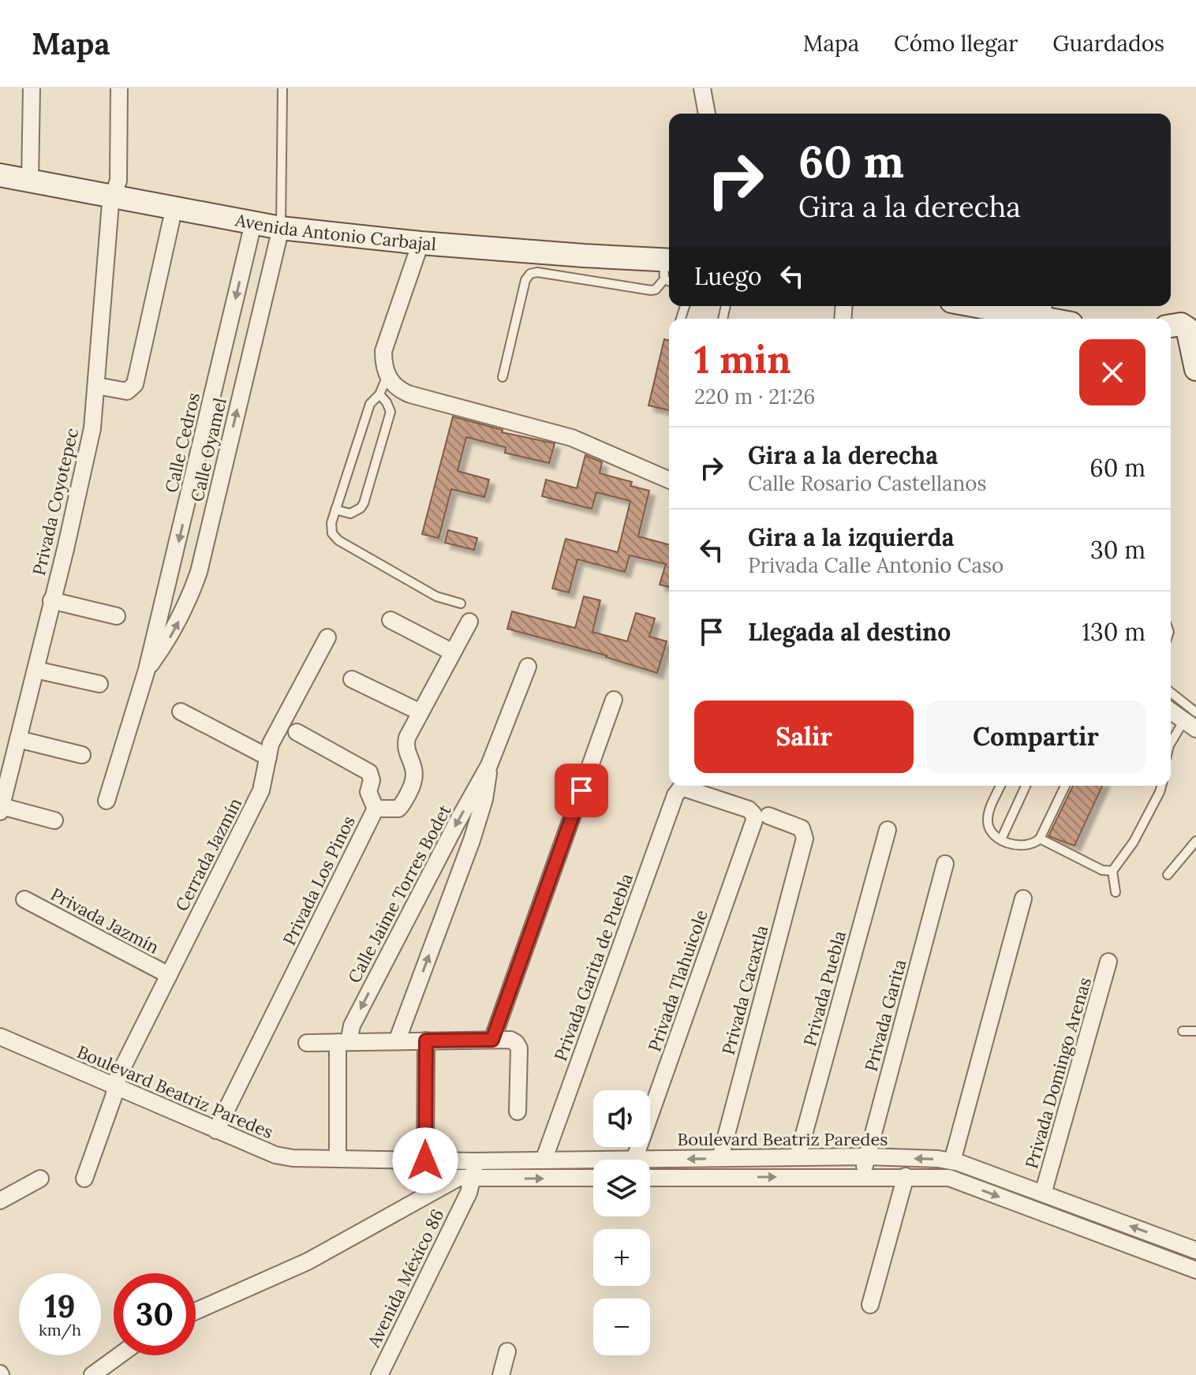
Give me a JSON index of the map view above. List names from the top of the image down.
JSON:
{
  "streets": {
    "street": [
      "Avenida Antonio Carbajal",
      "Calle Cedros",
      "Calle Oyamel",
      "Privada Coyotepec",
      "Cerrada Jazmín",
      "Privada Los Pinos",
      "Calle Jaime Torres Bodet",
      "Privada Jazmín",
      "Privada Garita de Puebla",
      "Privada Tlahuicole",
      "Privada Puebla",
      "Privada Cacaxtla",
      "Privada Garita",
      "Privada Domingo Arenas",
      "Boulevard Beatriz Paredes",
      "Avenida México 86"
    ]
  },
  "crossings": [
    ["Avenida Antonio Carbajal", "Calle Cedros"],
    ["Avenida Antonio Carbajal", "Calle Oyamel"],
    ["Avenida Antonio Carbajal", "Privada Coyotepec"],
    ["Calle Cedros", "Calle Oyamel"],
    ["Cerrada Jazmín", "Privada Jazmín"],
    ["Cerrada Jazmín", "Boulevard Beatriz Paredes"],
    ["Privada Los Pinos", "Boulevard Beatriz Paredes"],
    ["Calle Jaime Torres Bodet", "Boulevard Beatriz Paredes"],
    ["Privada Garita de Puebla", "Privada Tlahuicole"],
    ["Privada Garita de Puebla", "Privada Cacaxtla"],
    ["Privada Garita de Puebla", "Boulevard Beatriz Paredes"],
    ["Privada Tlahuicole", "Privada Cacaxtla"],
    ["Privada Tlahuicole", "Boulevard Beatriz Paredes"],
    ["Privada Puebla", "Boulevard Beatriz Paredes"],
    ["Privada Cacaxtla", "Boulevard Beatriz Paredes"],
    ["Privada Garita", "Boulevard Beatriz Paredes"],
    ["Privada Domingo Arenas", "Boulevard Beatriz Paredes"],
    ["Boulevard Beatriz Paredes", "Avenida México 86"]
  ],
  "one_way": ["Calle Cedros", "Calle Oyamel"],
  "page": {
    "header": "Mapa",
    "nav": ["Mapa", "Cómo llegar", "Guardados"],
    "turn": ["60 m", "Gira a la derecha"],
    "then": "Luego",
    "heading": ["1 min", "220 m · 21:26"],
    "list": [
      {
        "name": "Gira a la derecha",
        "note": "Calle Rosario Castellanos",
        "value": "60 m"
      },
      {
        "name": "Gira a la izquierda",
        "note": "Privada Calle Antonio Caso",
        "value": "30 m"
      },
      {
        "name": "Llegada al destino",
        "value": "130 m"
      }
    ],
    "buttons": ["Salir", "Compartir"],
    "map_buttons": ["+", "−"],
    "speed": "19 km/h",
    "limit": "30"
  }
}
